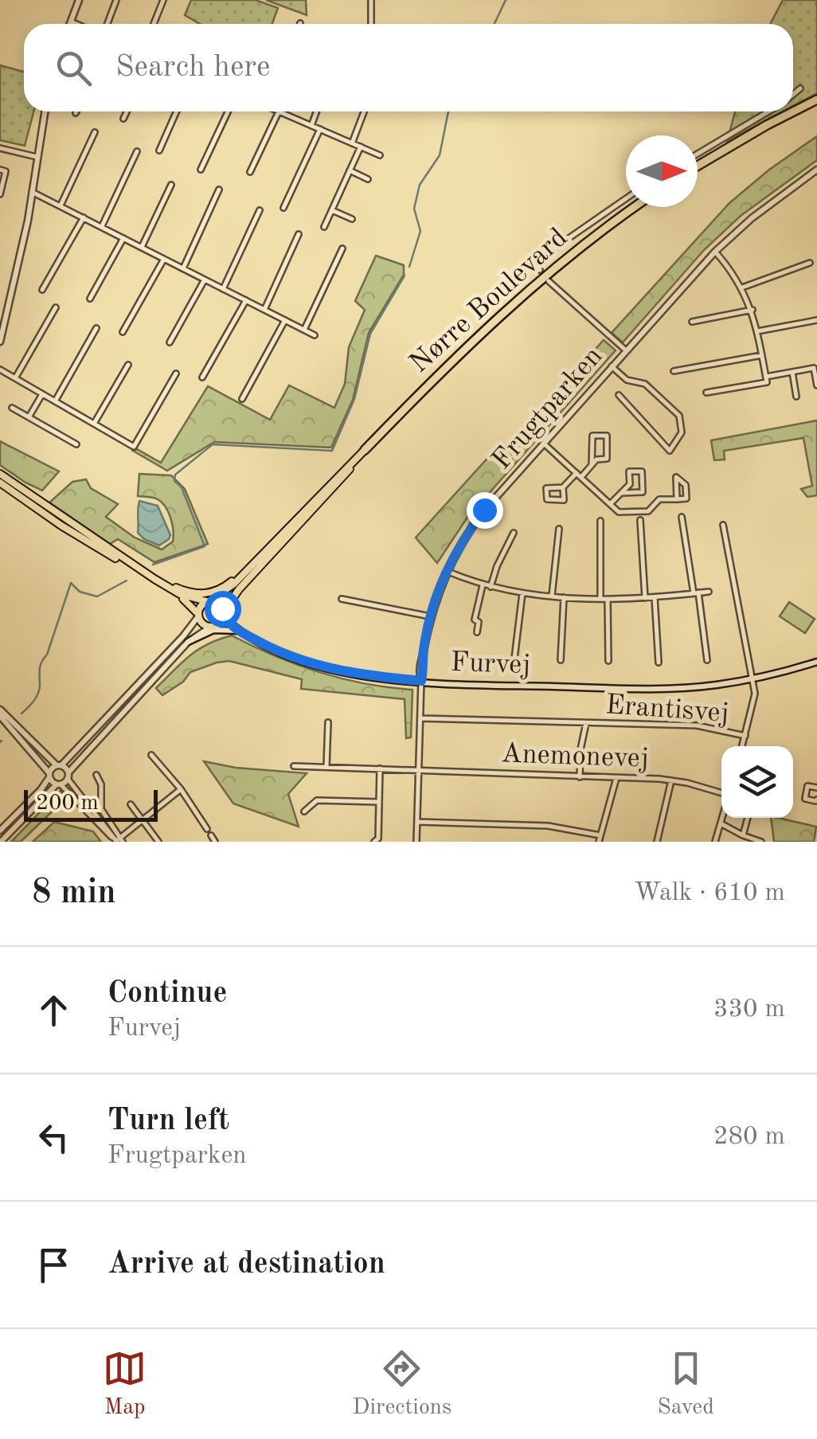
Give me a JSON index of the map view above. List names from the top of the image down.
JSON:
{
  "streets": {
    "highway": ["Nørre Boulevard"],
    "street": [
      "Frugtparken",
      "Furvej",
      "Erantisvej",
      "Anemonevej"
    ]
  },
  "crossings": [
    ["Nørre Boulevard", "Furvej"],
    ["Frugtparken", "Furvej"],
    ["Erantisvej", "Anemonevej"]
  ],
  "scale_bar": "200 m",
  "north": "right",
  "page": {
    "search": "Search here",
    "scale": "200 m",
    "heading": ["8 min", "Walk · 610 m"],
    "list": [
      ["Continue", "Furvej", "330 m"],
      ["Turn left", "Frugtparken", "280 m"],
      "Arrive at destination"
    ],
    "nav": ["Map", "Directions", "Saved"]
  }
}
